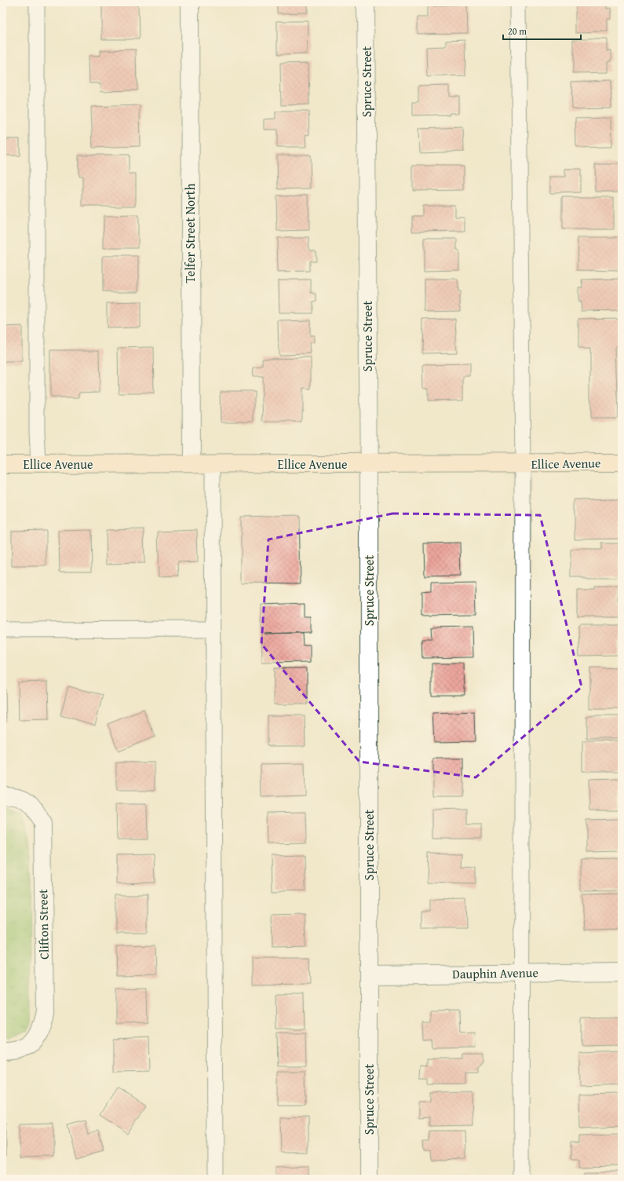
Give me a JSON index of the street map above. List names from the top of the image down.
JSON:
{
  "streets": {
    "main road": ["Ellice Avenue"],
    "street": [
      "Spruce Street",
      "Telfer Street North",
      "Clifton Street",
      "Dauphin Avenue"
    ]
  },
  "crossings": [
    ["Spruce Street", "Ellice Avenue"],
    ["Spruce Street", "Dauphin Avenue"],
    ["Telfer Street North", "Ellice Avenue"]
  ],
  "scale_bar": "20 m"
}
